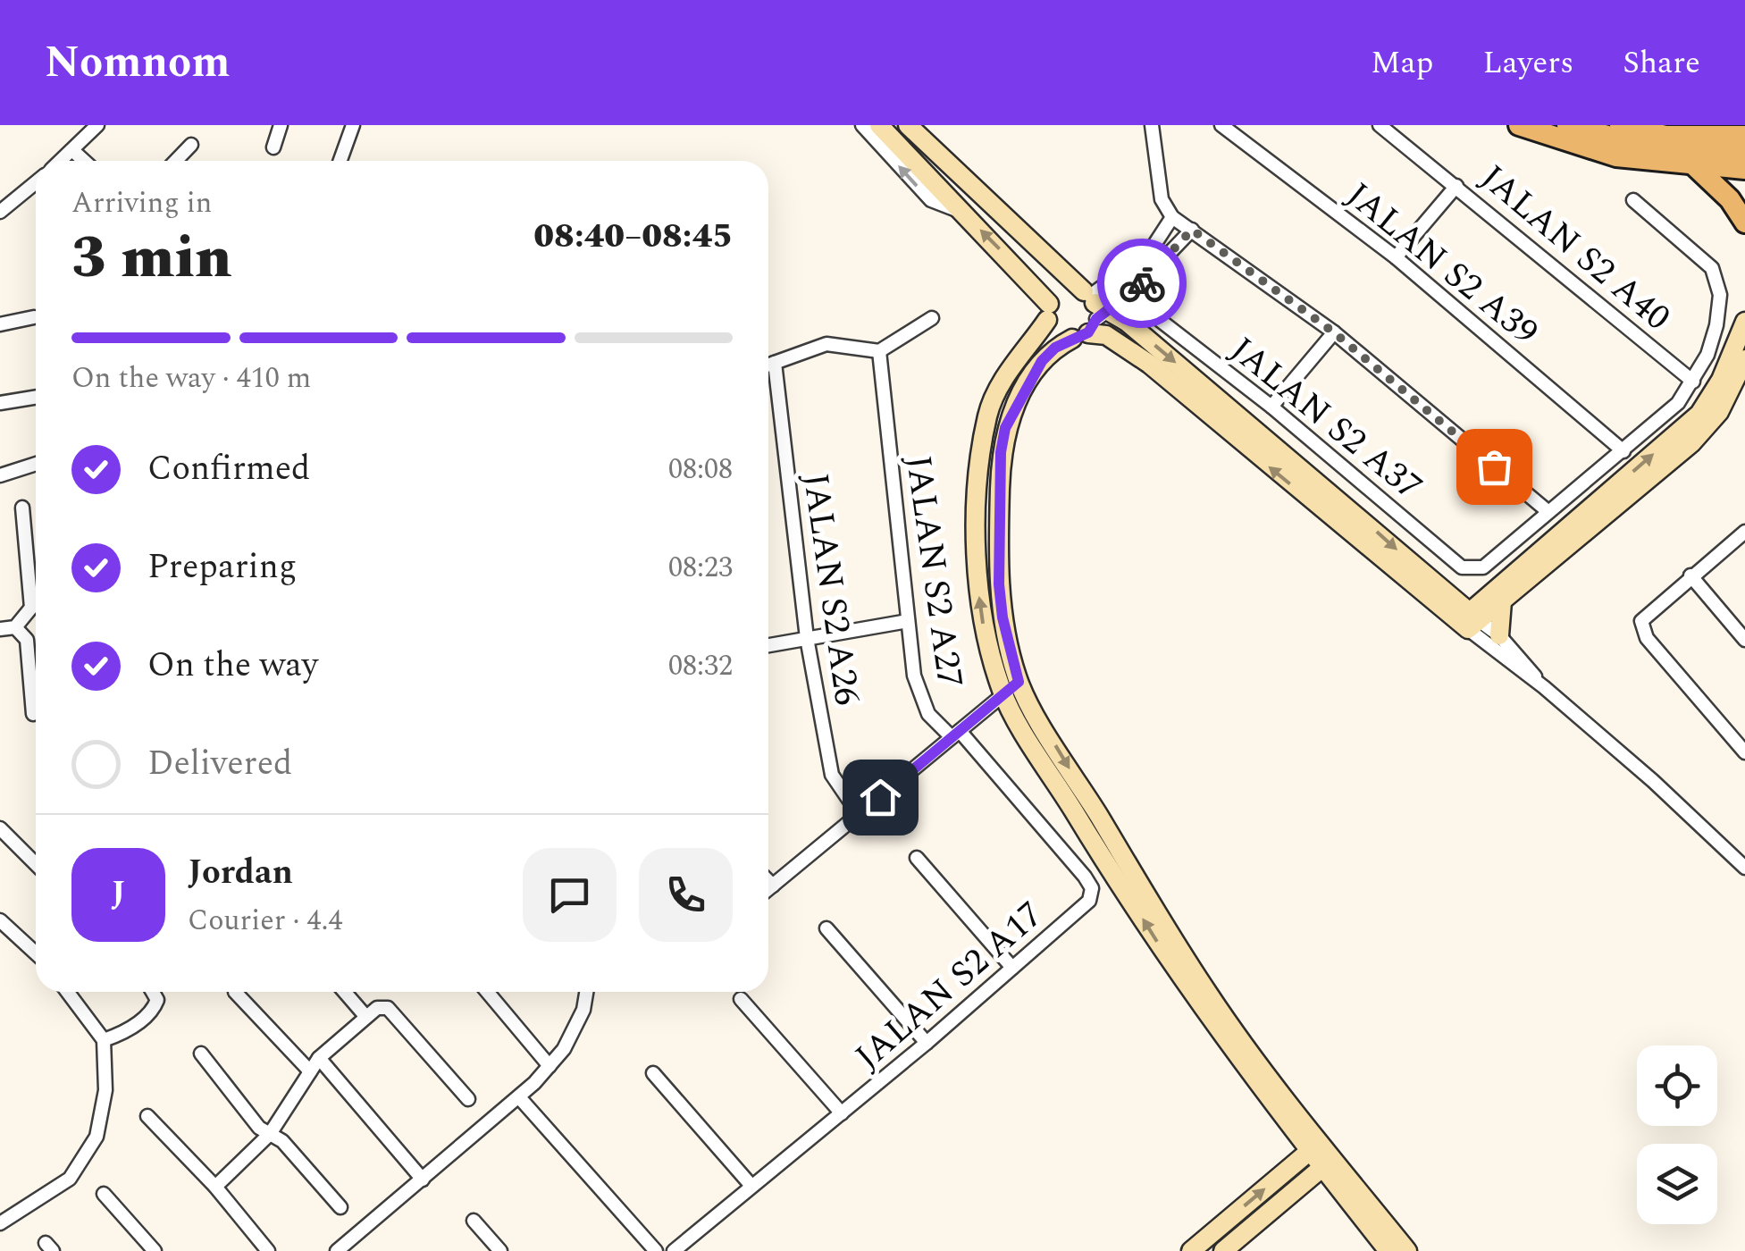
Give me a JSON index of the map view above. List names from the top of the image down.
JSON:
{
  "streets": {
    "street": [
      "JALAN S2 A40",
      "JALAN S2 A39",
      "JALAN S2 A37",
      "JALAN S2 A27",
      "JALAN S2 A26",
      "JALAN S2 A17"
    ]
  },
  "crossings": [
    ["JALAN S2 A27", "JALAN S2 A17"]
  ],
  "page": {
    "header": "Nomnom",
    "nav": ["Map", "Layers", "Share"],
    "heading": ["3 min", "Arriving in", "08:40–08:45"],
    "panel": ["Jordan", "Courier · 4.4"],
    "bar": "On the way · 410 m",
    "list": [
      ["Confirmed", "08:08"],
      ["Preparing", "08:23"],
      ["On the way", "08:32"],
      "Delivered"
    ],
    "round": "J"
  }
}
